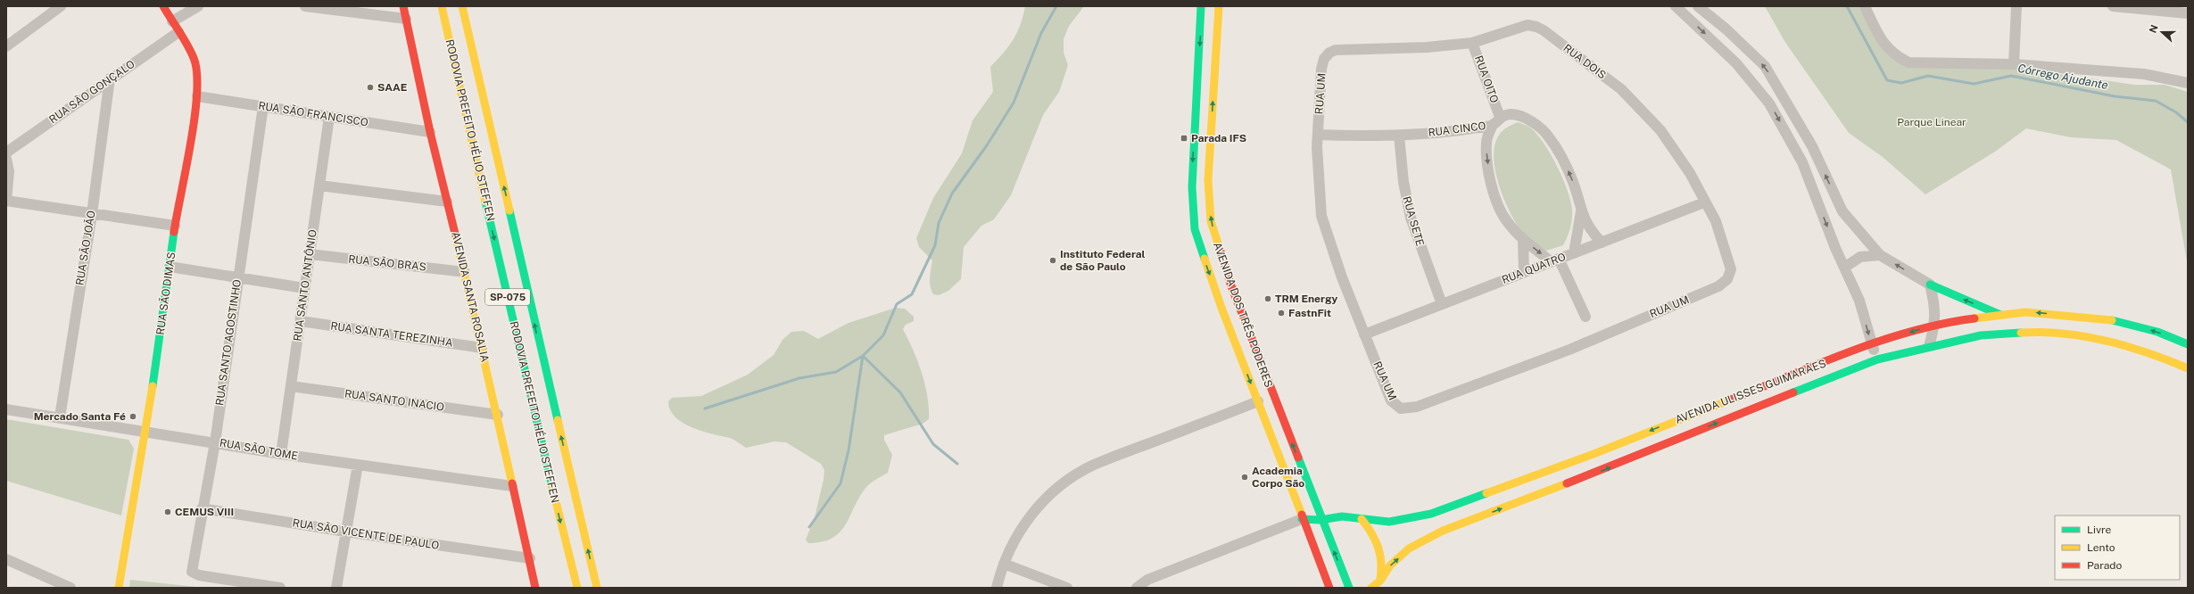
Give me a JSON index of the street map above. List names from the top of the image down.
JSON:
{
  "streets": {
    "main road": [
      "RODOVIA PREFEITO HÉLIO STEFFEN",
      "RUA SÃO DIMAS",
      "AVENIDA SANTA ROSALIA",
      "SP-075",
      "AVENIDA DOS TRÊS PODERES",
      "AVENIDA ULISSES GUIMARÃES"
    ],
    "street": [
      "RUA DOIS",
      "RUA OITO",
      "RUA SÃO GONÇALO",
      "RUA UM",
      "RUA SÃO FRANCISCO",
      "RUA CINCO",
      "RUA SETE",
      "RUA SÃO JOÃO",
      "RUA SÃO BRAS",
      "RUA QUATRO",
      "RUA SANTO ANTÔNIO",
      "RUA SANTA TEREZINHA",
      "RUA SANTO AGOSTINHO",
      "RUA SANTO INACIO",
      "RUA SÃO TOME",
      "RUA SÃO VICENTE DE PAULO"
    ]
  },
  "crossings": [
    ["RUA DOIS", "RUA OITO"],
    ["RUA DOIS", "RUA UM"],
    ["RUA DOIS", "RUA QUATRO"],
    ["RUA OITO", "RUA CINCO"],
    ["RUA SÃO GONÇALO", "RUA SÃO JOÃO"],
    ["RUA SÃO GONÇALO", "RUA SÃO DIMAS"],
    ["RUA UM", "RUA CINCO"],
    ["RUA UM", "RUA QUATRO"],
    ["RUA SÃO FRANCISCO", "RUA SANTO ANTÔNIO"],
    ["RUA SÃO FRANCISCO", "RUA SÃO DIMAS"],
    ["RUA SÃO FRANCISCO", "AVENIDA SANTA ROSALIA"],
    ["RUA SÃO FRANCISCO", "RUA SANTO AGOSTINHO"],
    ["RUA CINCO", "RUA SETE"],
    ["RUA CINCO", "RUA QUATRO"],
    ["RUA SETE", "RUA QUATRO"],
    ["RUA SÃO JOÃO", "RUA SÃO TOME"],
    ["RUA SÃO BRAS", "RUA SANTO ANTÔNIO"],
    ["RUA SÃO BRAS", "AVENIDA SANTA ROSALIA"],
    ["RUA SANTO ANTÔNIO", "RUA SANTA TEREZINHA"],
    ["RUA SANTO ANTÔNIO", "RUA SANTO INACIO"],
    ["RUA SANTO ANTÔNIO", "RUA SÃO TOME"],
    ["RUA SÃO DIMAS", "RUA SÃO TOME"],
    ["AVENIDA SANTA ROSALIA", "RUA SANTA TEREZINHA"],
    ["AVENIDA SANTA ROSALIA", "RUA SANTO INACIO"],
    ["AVENIDA SANTA ROSALIA", "RUA SÃO TOME"],
    ["AVENIDA SANTA ROSALIA", "RUA SÃO VICENTE DE PAULO"],
    ["AVENIDA DOS TRÊS PODERES", "AVENIDA ULISSES GUIMARÃES"],
    ["RUA SANTO AGOSTINHO", "RUA SÃO TOME"],
    ["RUA SANTO AGOSTINHO", "RUA SÃO VICENTE DE PAULO"]
  ],
  "water": ["Córrego Ajudante"],
  "parks": ["Parque Linear"],
  "places": {
    "other": [
      "SAAE",
      "Instituto Federal de São Paulo",
      "TRM Energy",
      "FastnFit",
      "Mercado Santa Fé",
      "Academia Corpo São",
      "CEMUS VIII"
    ],
    "transit": ["Parada IFS"]
  },
  "legend": ["Livre", "Lento", "Parado"],
  "north": "left"
}
